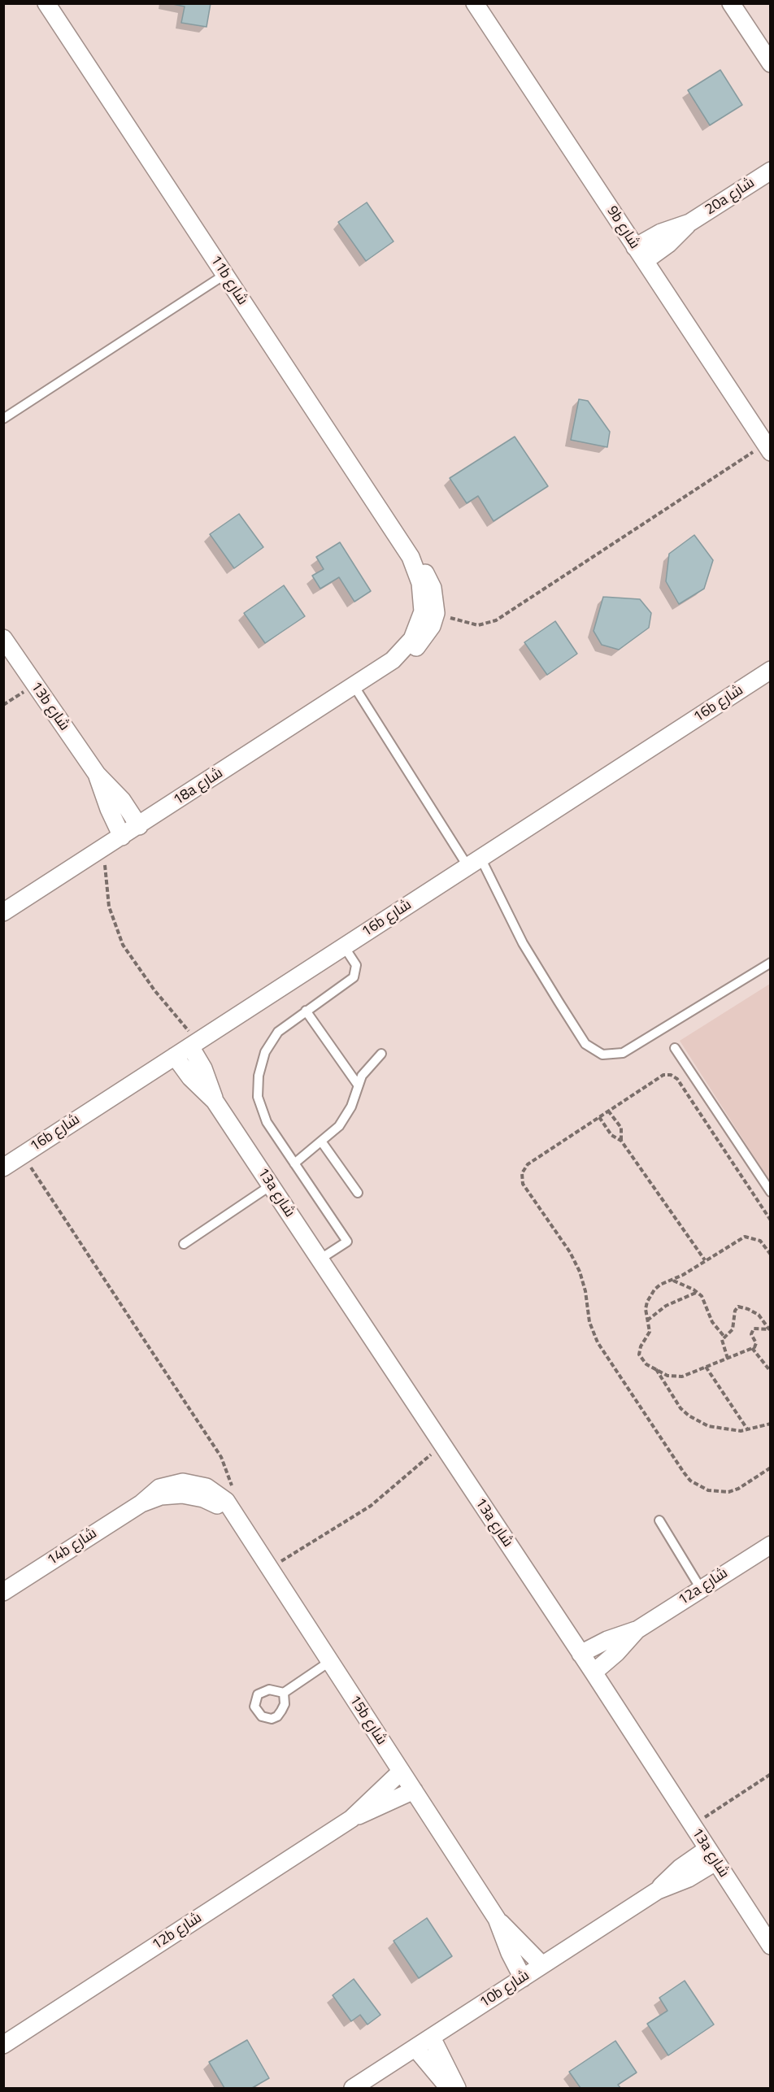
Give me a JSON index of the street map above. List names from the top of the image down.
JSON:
{
  "streets": {
    "street": [
      "20a شارع",
      "9b شارع",
      "11b شارع",
      "16b شارع",
      "13b شارع",
      "18a شارع",
      "13a شارع",
      "14b شارع",
      "12a شارع",
      "15b شارع",
      "12b شارع",
      "10b شارع"
    ]
  },
  "crossings": [
    ["20a شارع", "9b شارع"],
    ["11b شارع", "18a شارع"],
    ["16b شارع", "13a شارع"],
    ["13b شارع", "18a شارع"],
    ["13a شارع", "12a شارع"],
    ["13a شارع", "10b شارع"],
    ["14b شارع", "15b شارع"],
    ["15b شارع", "12b شارع"],
    ["15b شارع", "10b شارع"]
  ]
}
